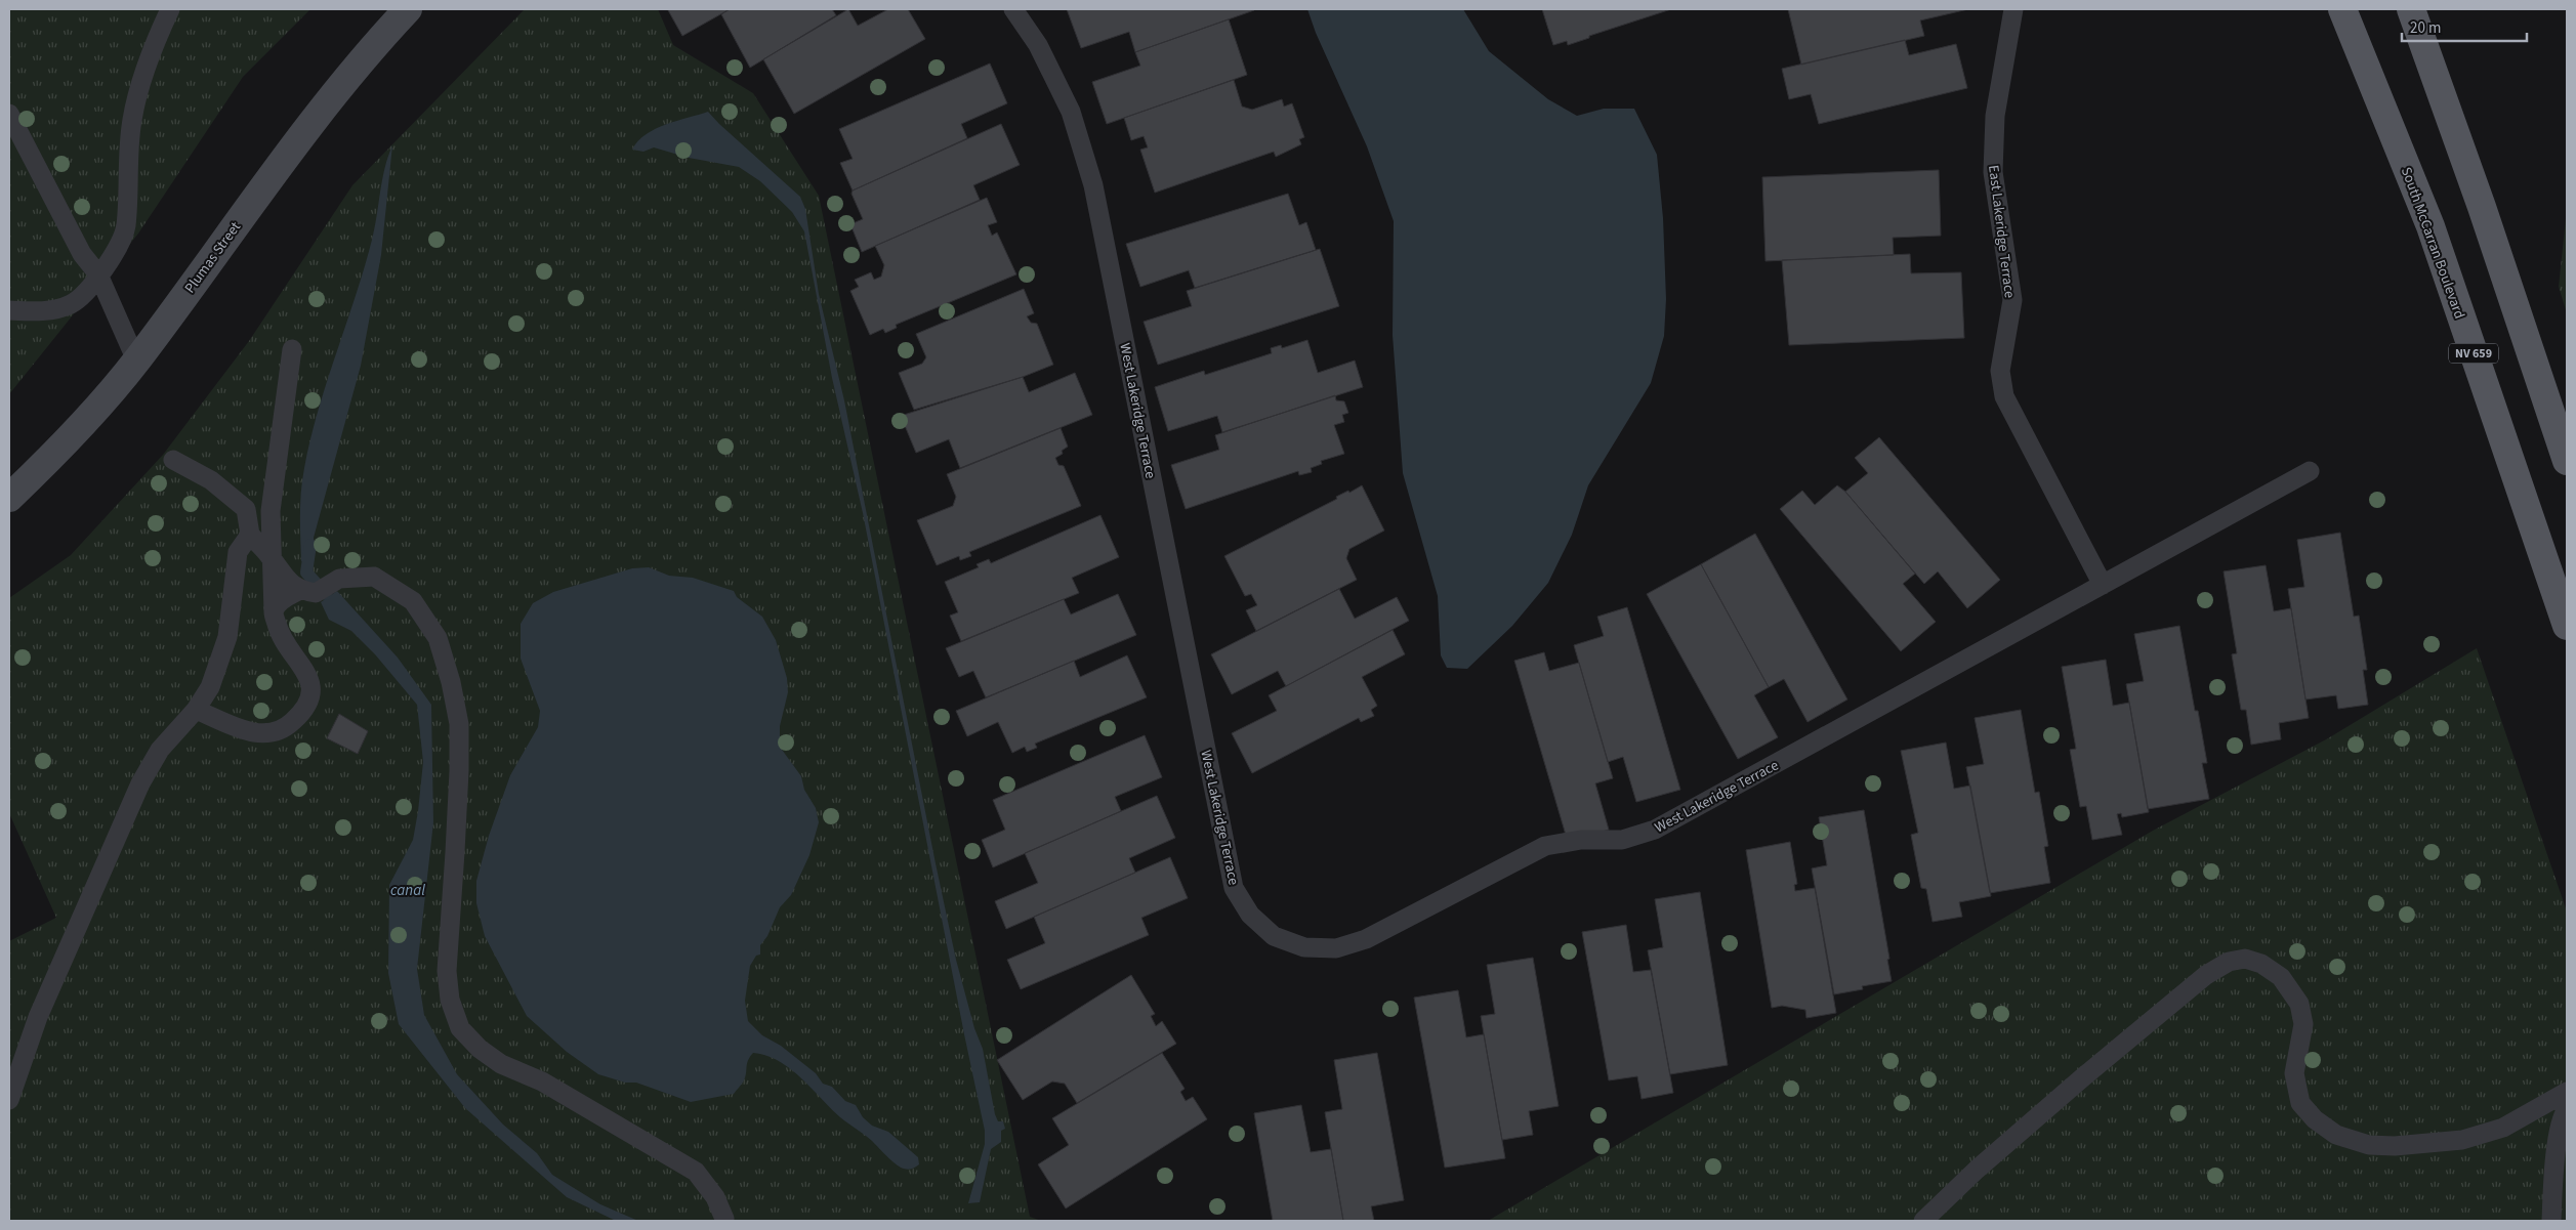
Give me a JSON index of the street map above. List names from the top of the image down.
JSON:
{
  "streets": {
    "main road": ["South McCarran Boulevard", "NV 659"],
    "street": ["Plumas Street"],
    "lane": ["East Lakeridge Terrace", "West Lakeridge Terrace"]
  },
  "crossings": [
    ["East Lakeridge Terrace", "West Lakeridge Terrace"]
  ],
  "water": ["canal"],
  "scale_bar": "20 m"
}
